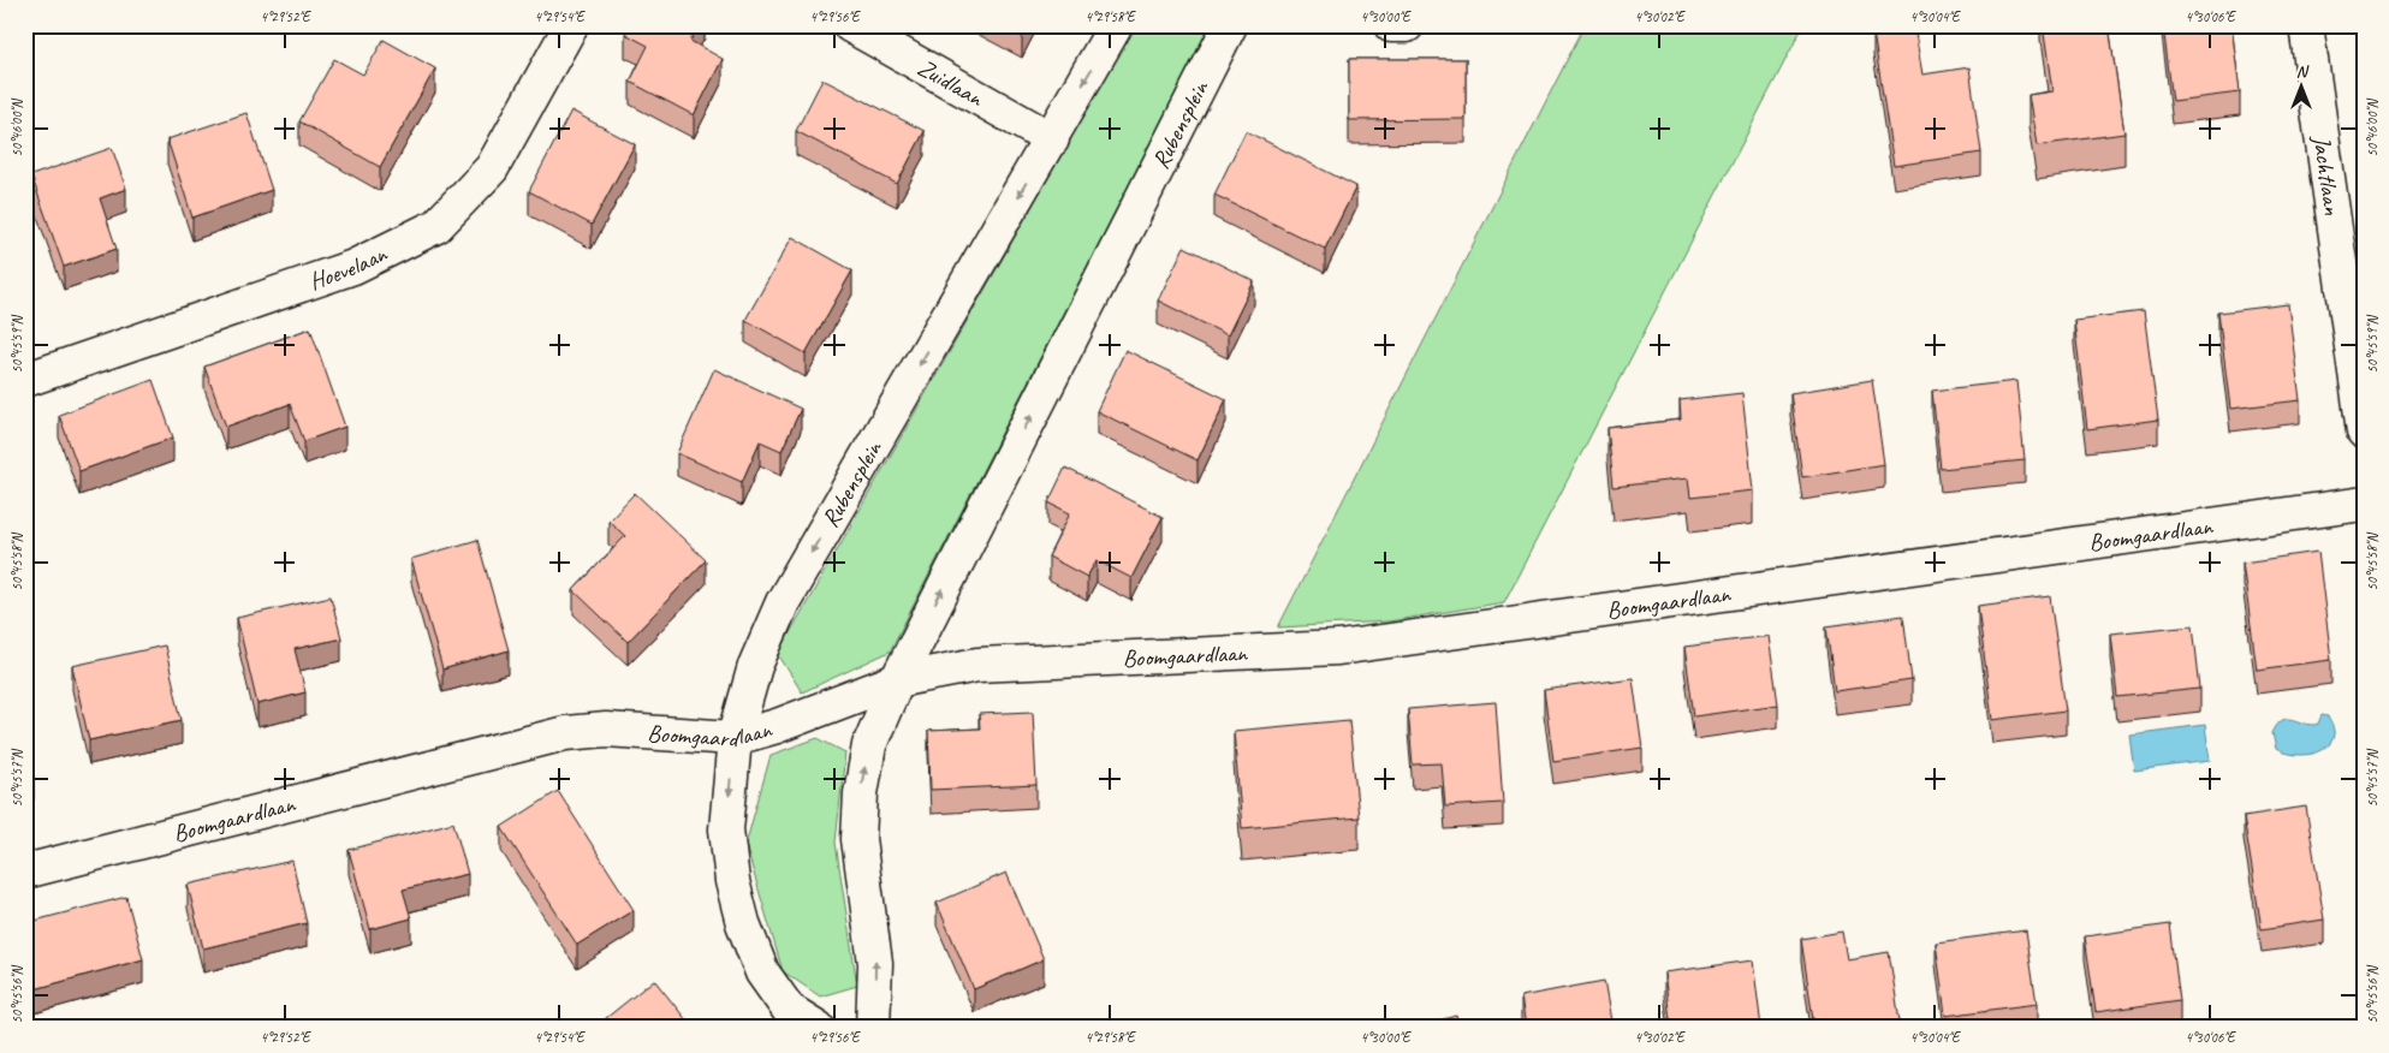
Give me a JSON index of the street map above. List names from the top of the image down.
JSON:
{
  "streets": {
    "street": [
      "Zuidlaan",
      "Rubensplein",
      "Jachtlaan",
      "Hoevelaan",
      "Boomgaardlaan"
    ]
  },
  "crossings": [
    ["Zuidlaan", "Rubensplein"],
    ["Rubensplein", "Boomgaardlaan"]
  ],
  "north": "top",
  "coordinates": [
    "4°29'52\"E",
    "4°29'54\"E",
    "4°29'56\"E",
    "4°29'58\"E",
    "4°30'00\"E",
    "4°30'02\"E",
    "4°30'04\"E",
    "4°30'06\"E",
    "50°46'00\"N",
    "50°45'59\"N",
    "50°45'58\"N",
    "50°45'57\"N",
    "50°45'56\"N"
  ]
}
